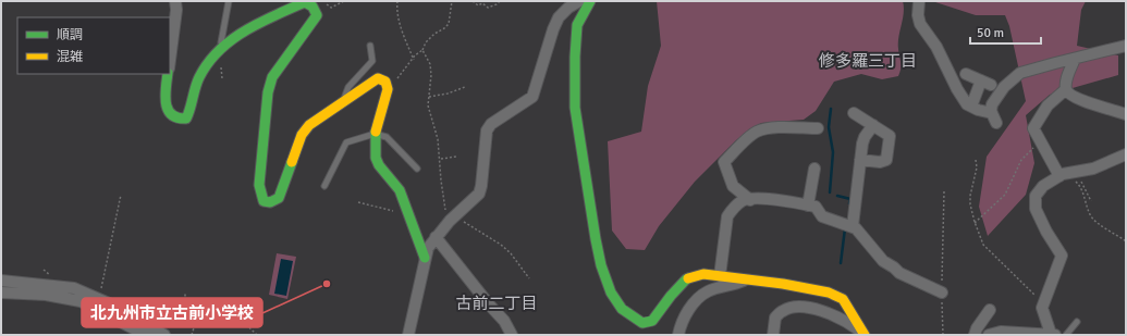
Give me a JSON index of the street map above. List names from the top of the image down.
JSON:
{
  "districts": ["修多羅三丁目", "古前二丁目"],
  "places": ["北九州市立古前小学校"],
  "legend": ["順調", "混雑"],
  "scale_bar": "50 m"
}
